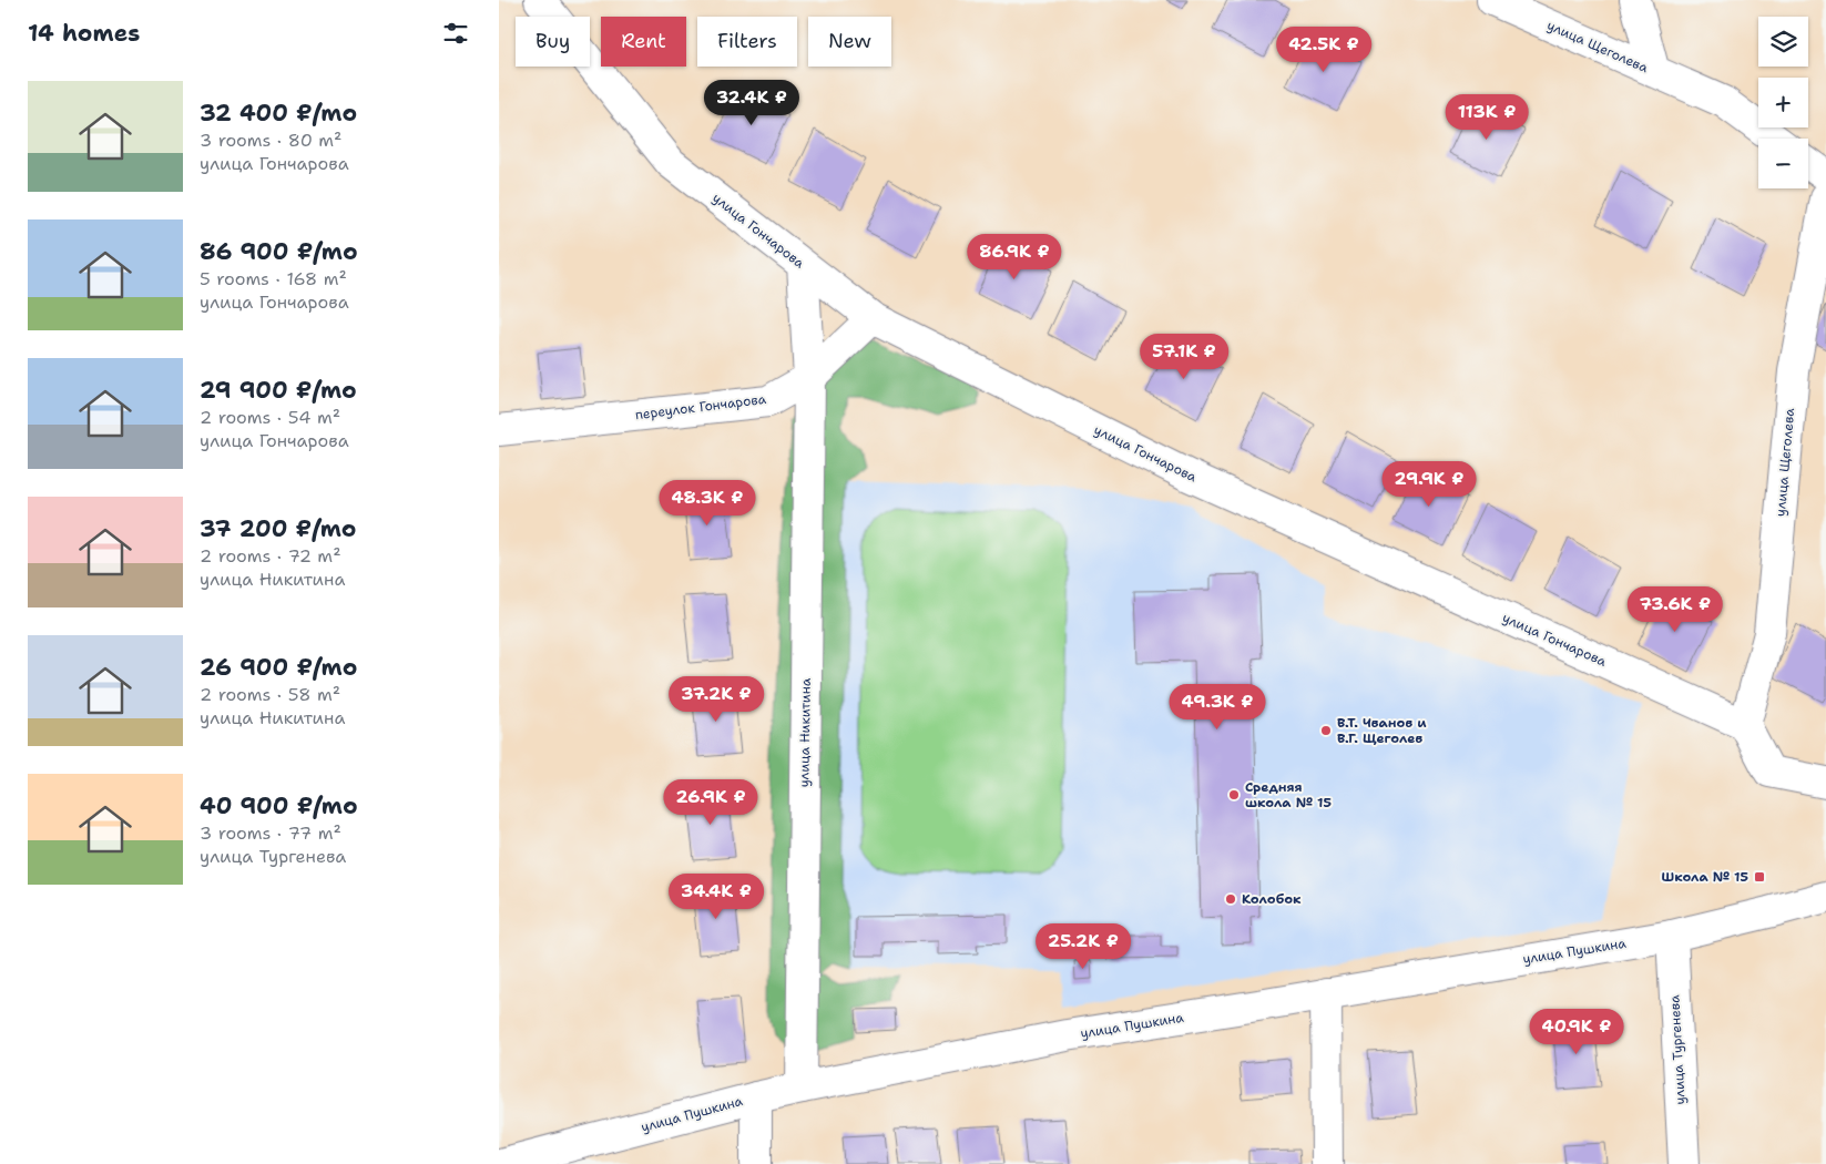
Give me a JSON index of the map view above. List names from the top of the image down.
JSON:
{
  "streets": {
    "street": [
      "улица Щеголева",
      "улица Гончарова",
      "переулок Гончарова",
      "улица Никитина",
      "улица Пушкина",
      "улица Тургенева"
    ]
  },
  "crossings": [
    ["улица Щеголева", "улица Гончарова"],
    ["улица Гончарова", "переулок Гончарова"],
    ["улица Гончарова", "улица Никитина"],
    ["переулок Гончарова", "улица Никитина"],
    ["улица Никитина", "улица Пушкина"],
    ["улица Пушкина", "улица Тургенева"]
  ],
  "places": {
    "other": ["В.Т. Чванов и В.Г. Щеголев", "Средняя школа № 15", "Колобок"],
    "transit": ["Школа № 15"]
  },
  "page": {
    "heading": "14 homes",
    "map_buttons": ["+", "−"],
    "chip": [
      "Buy",
      "Rent",
      "Filters",
      "New"
    ],
    "price": [
      "42.5K ₽",
      "32.4K ₽",
      "113K ₽",
      "86.9K ₽",
      "57.1K ₽",
      "29.9K ₽",
      "48.3K ₽",
      "73.6K ₽",
      "37.2K ₽",
      "49.3K ₽",
      "26.9K ₽",
      "34.4K ₽",
      "25.2K ₽",
      "40.9K ₽"
    ],
    "list": [
      {
        "name": "32 400 ₽/mo",
        "note": "3 rooms · 80 m² · улица Гончарова"
      },
      {
        "name": "86 900 ₽/mo",
        "note": "5 rooms · 168 m² · улица Гончарова"
      },
      {
        "name": "29 900 ₽/mo",
        "note": "2 rooms · 54 m² · улица Гончарова"
      },
      {
        "name": "37 200 ₽/mo",
        "note": "2 rooms · 72 m² · улица Никитина"
      },
      {
        "name": "26 900 ₽/mo",
        "note": "2 rooms · 58 m² · улица Никитина"
      },
      {
        "name": "40 900 ₽/mo",
        "note": "3 rooms · 77 m² · улица Тургенева"
      }
    ]
  }
}
